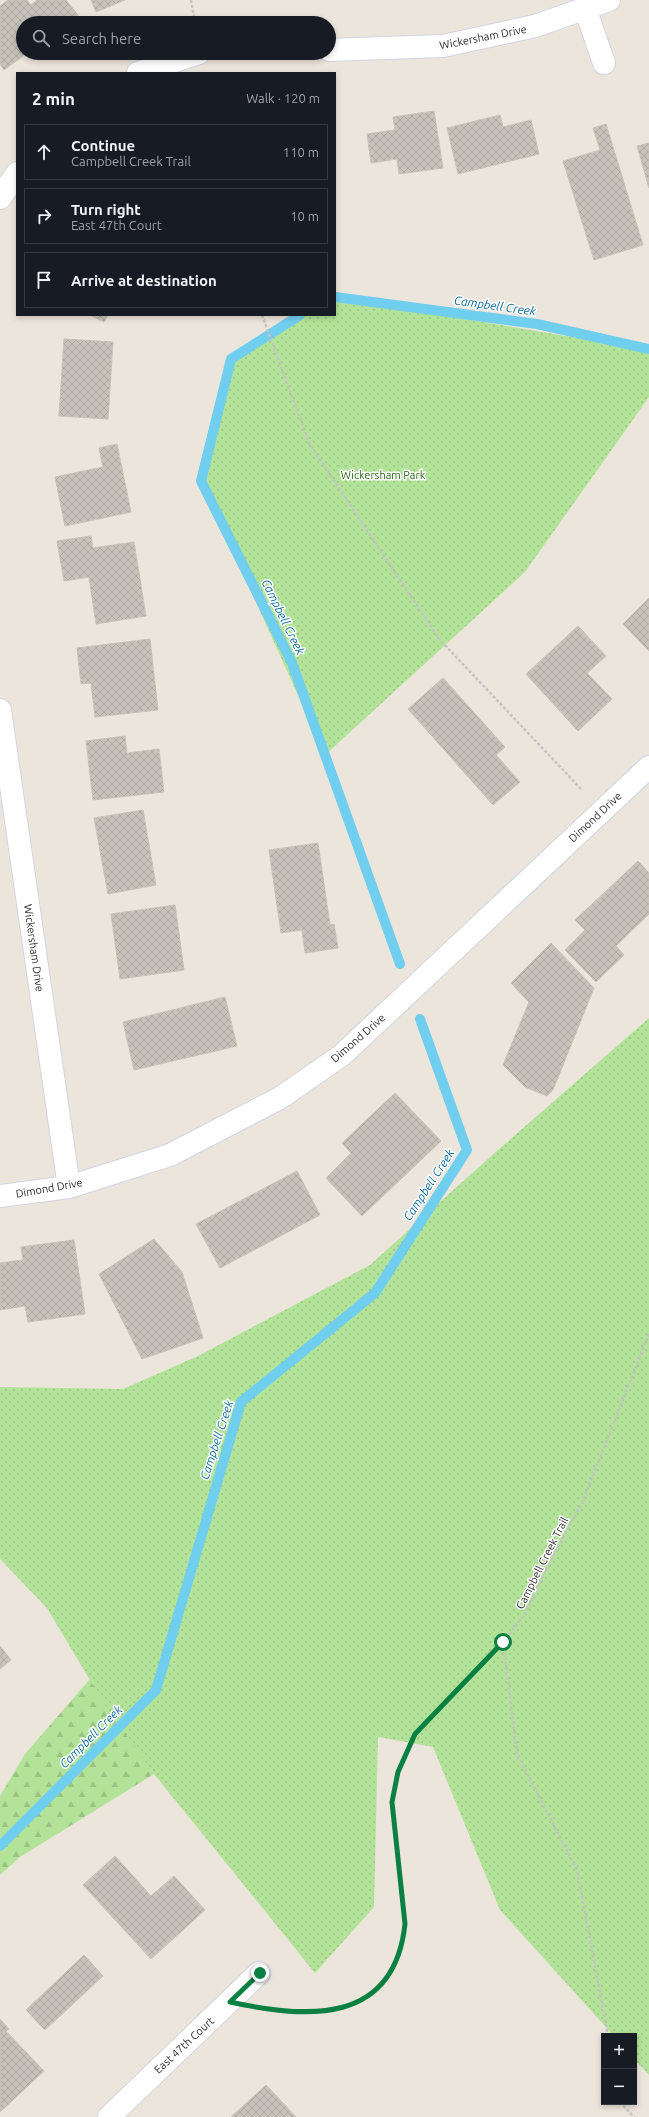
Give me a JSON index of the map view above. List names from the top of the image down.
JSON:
{
  "streets": {
    "street": ["Wickersham Drive", "Dimond Drive", "East 47th Court"],
    "path": ["Campbell Creek Trail"]
  },
  "crossings": [
    ["Wickersham Drive", "Dimond Drive"],
    ["Campbell Creek Trail", "East 47th Court"]
  ],
  "water": ["Campbell Creek"],
  "parks": ["Wickersham Park"],
  "page": {
    "search": "Search here",
    "heading": ["2 min", "Walk · 120 m"],
    "list": [
      ["Continue", "Campbell Creek Trail", "110 m"],
      ["Turn right", "East 47th Court", "10 m"],
      "Arrive at destination"
    ],
    "map_buttons": ["+", "−"]
  }
}
